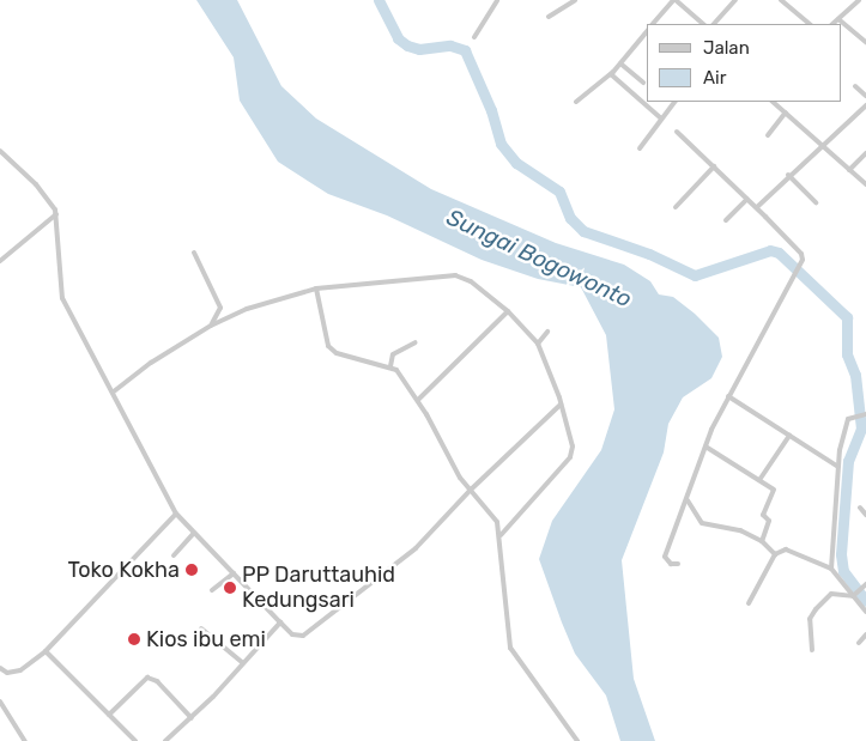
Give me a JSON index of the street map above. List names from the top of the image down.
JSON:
{
  "water": ["Sungai Bogowonto"],
  "places": ["Toko Kokha", "PP Daruttauhid Kedungsari", "Kios ibu emi"],
  "legend": ["Jalan", "Air"]
}
